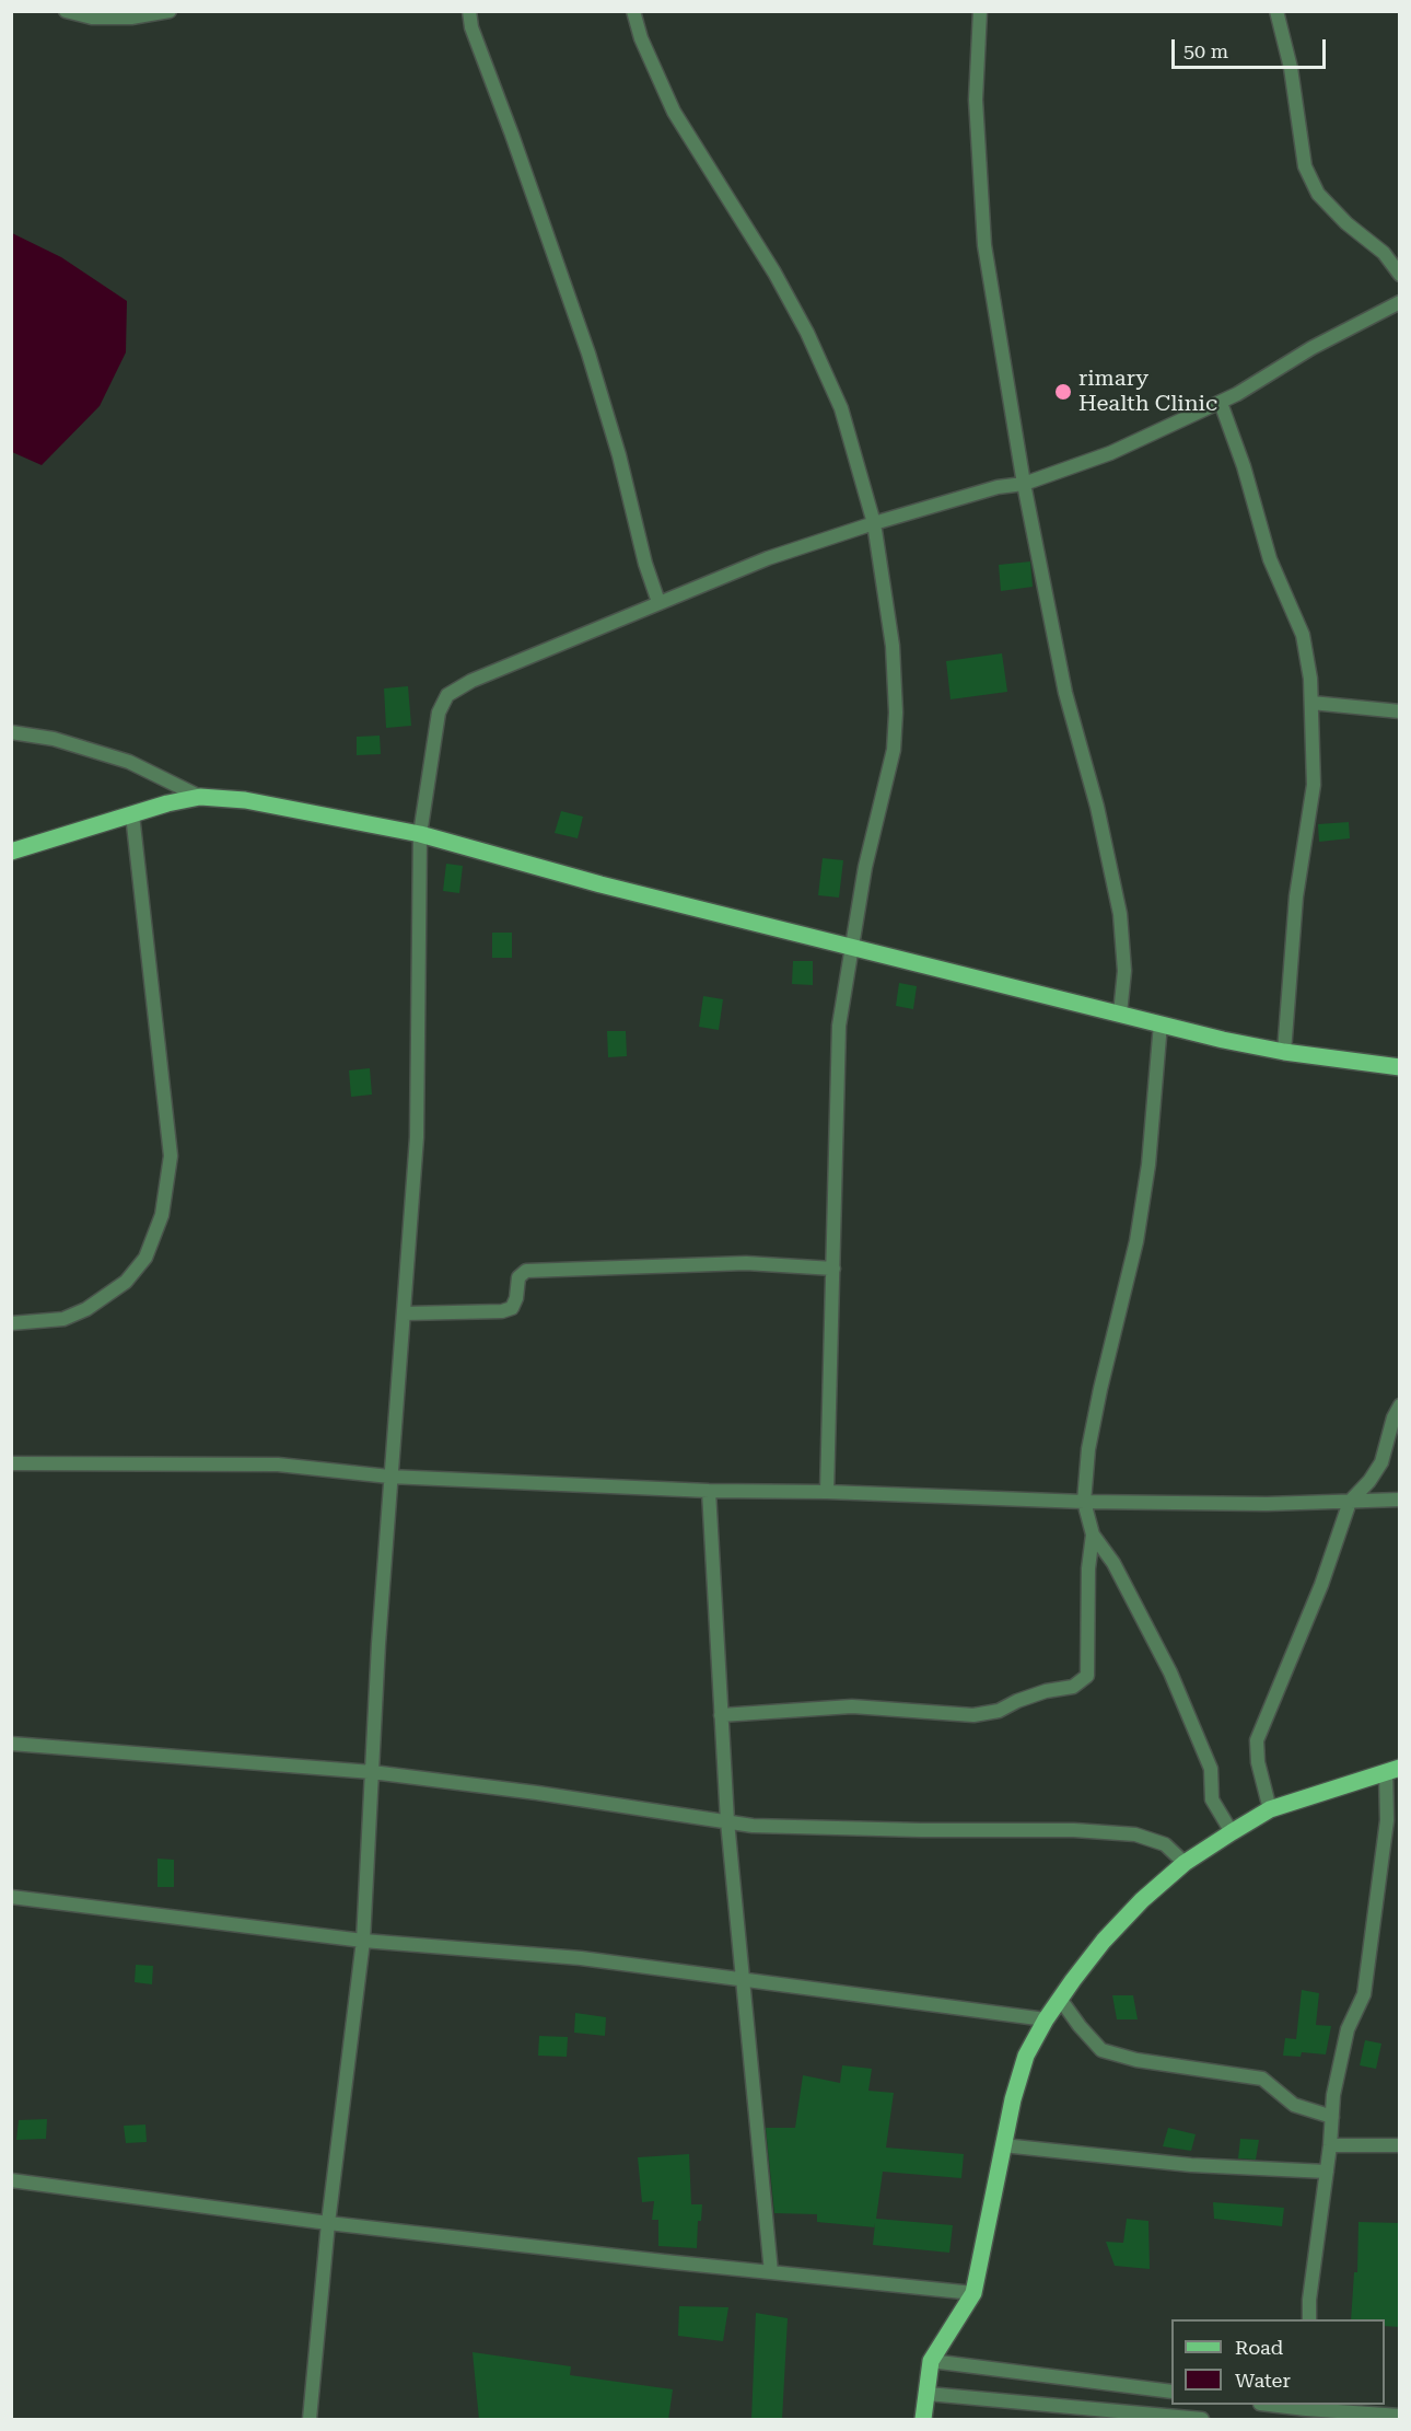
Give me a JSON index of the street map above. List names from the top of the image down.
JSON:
{
  "places": ["rimary Health Clinic"],
  "legend": ["Road", "Water"],
  "scale_bar": "50 m"
}
